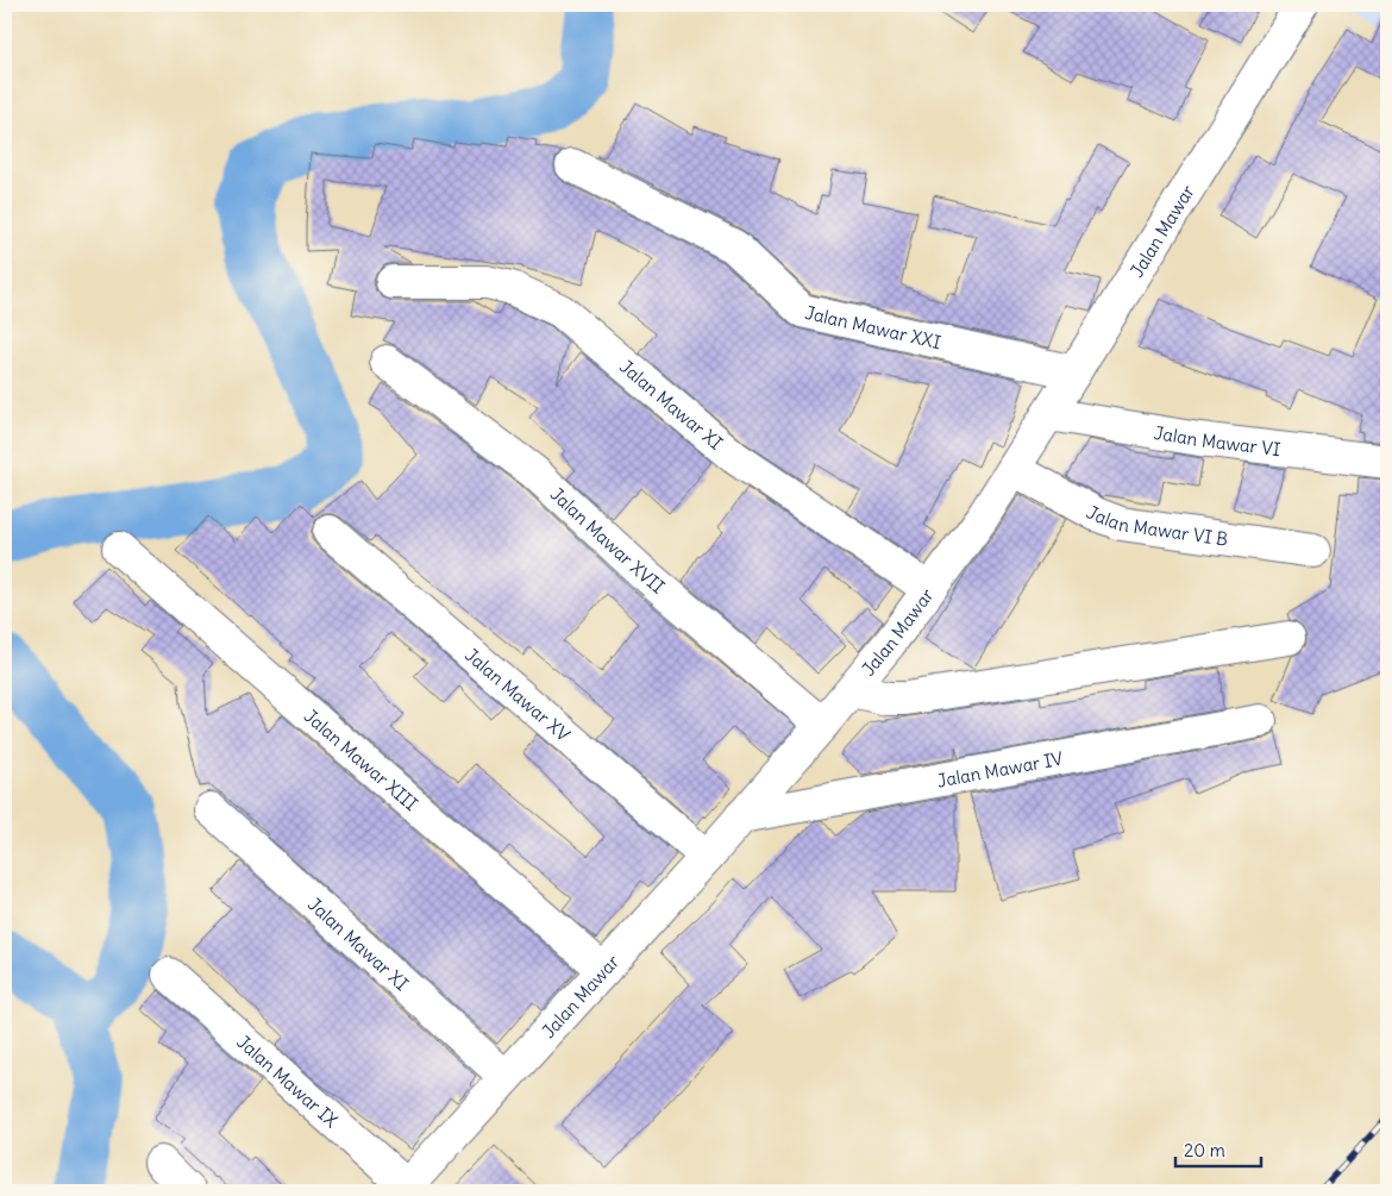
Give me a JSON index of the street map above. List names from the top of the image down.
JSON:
{
  "streets": {
    "street": [
      "Jalan Mawar",
      "Jalan Mawar XXI",
      "Jalan Mawar XI",
      "Jalan Mawar VI",
      "Jalan Mawar VI B",
      "Jalan Mawar XVII",
      "Jalan Mawar XV",
      "Jalan Mawar XIII",
      "Jalan Mawar IV",
      "Jalan Mawar IX"
    ]
  },
  "crossings": [
    ["Jalan Mawar", "Jalan Mawar XXI"],
    ["Jalan Mawar", "Jalan Mawar XI"],
    ["Jalan Mawar", "Jalan Mawar VI"],
    ["Jalan Mawar", "Jalan Mawar VI B"],
    ["Jalan Mawar", "Jalan Mawar XVII"],
    ["Jalan Mawar", "Jalan Mawar XV"],
    ["Jalan Mawar", "Jalan Mawar XIII"],
    ["Jalan Mawar", "Jalan Mawar IV"],
    ["Jalan Mawar", "Jalan Mawar IX"]
  ],
  "scale_bar": "20 m"
}
